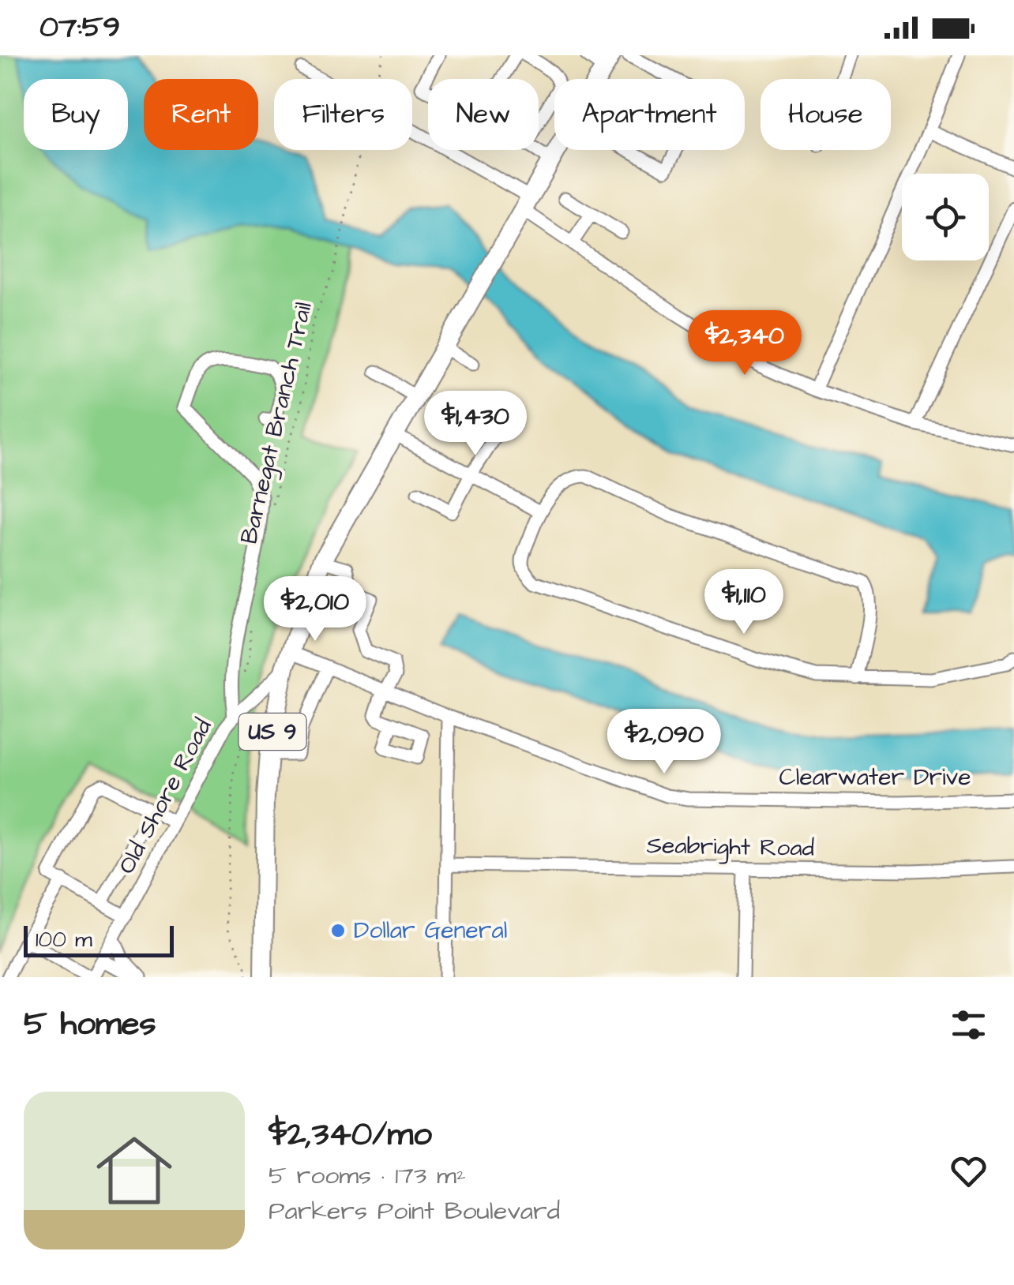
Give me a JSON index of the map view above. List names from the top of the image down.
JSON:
{
  "streets": {
    "highway": ["US 9"],
    "street": ["Clearwater Drive", "Old Shore Road", "Seabright Road"],
    "path": ["Barnegat Branch Trail"]
  },
  "crossings": [
    ["US 9", "Clearwater Drive"],
    ["US 9", "Old Shore Road"],
    ["Clearwater Drive", "Old Shore Road"]
  ],
  "places": ["Dollar General"],
  "scale_bar": "100 m",
  "page": {
    "status": "07:59",
    "chip": [
      "Buy",
      "Rent",
      "Filters",
      "New",
      "Apartment",
      "House"
    ],
    "price": [
      "$2,340",
      "$1,430",
      "$1,110",
      "$2,010",
      "$2,090"
    ],
    "scale": "100 m",
    "heading": "5 homes",
    "list": [
      {
        "name": "$2,340/mo",
        "note": "5 rooms · 173 m² · Parkers Point Boulevard"
      }
    ]
  }
}
